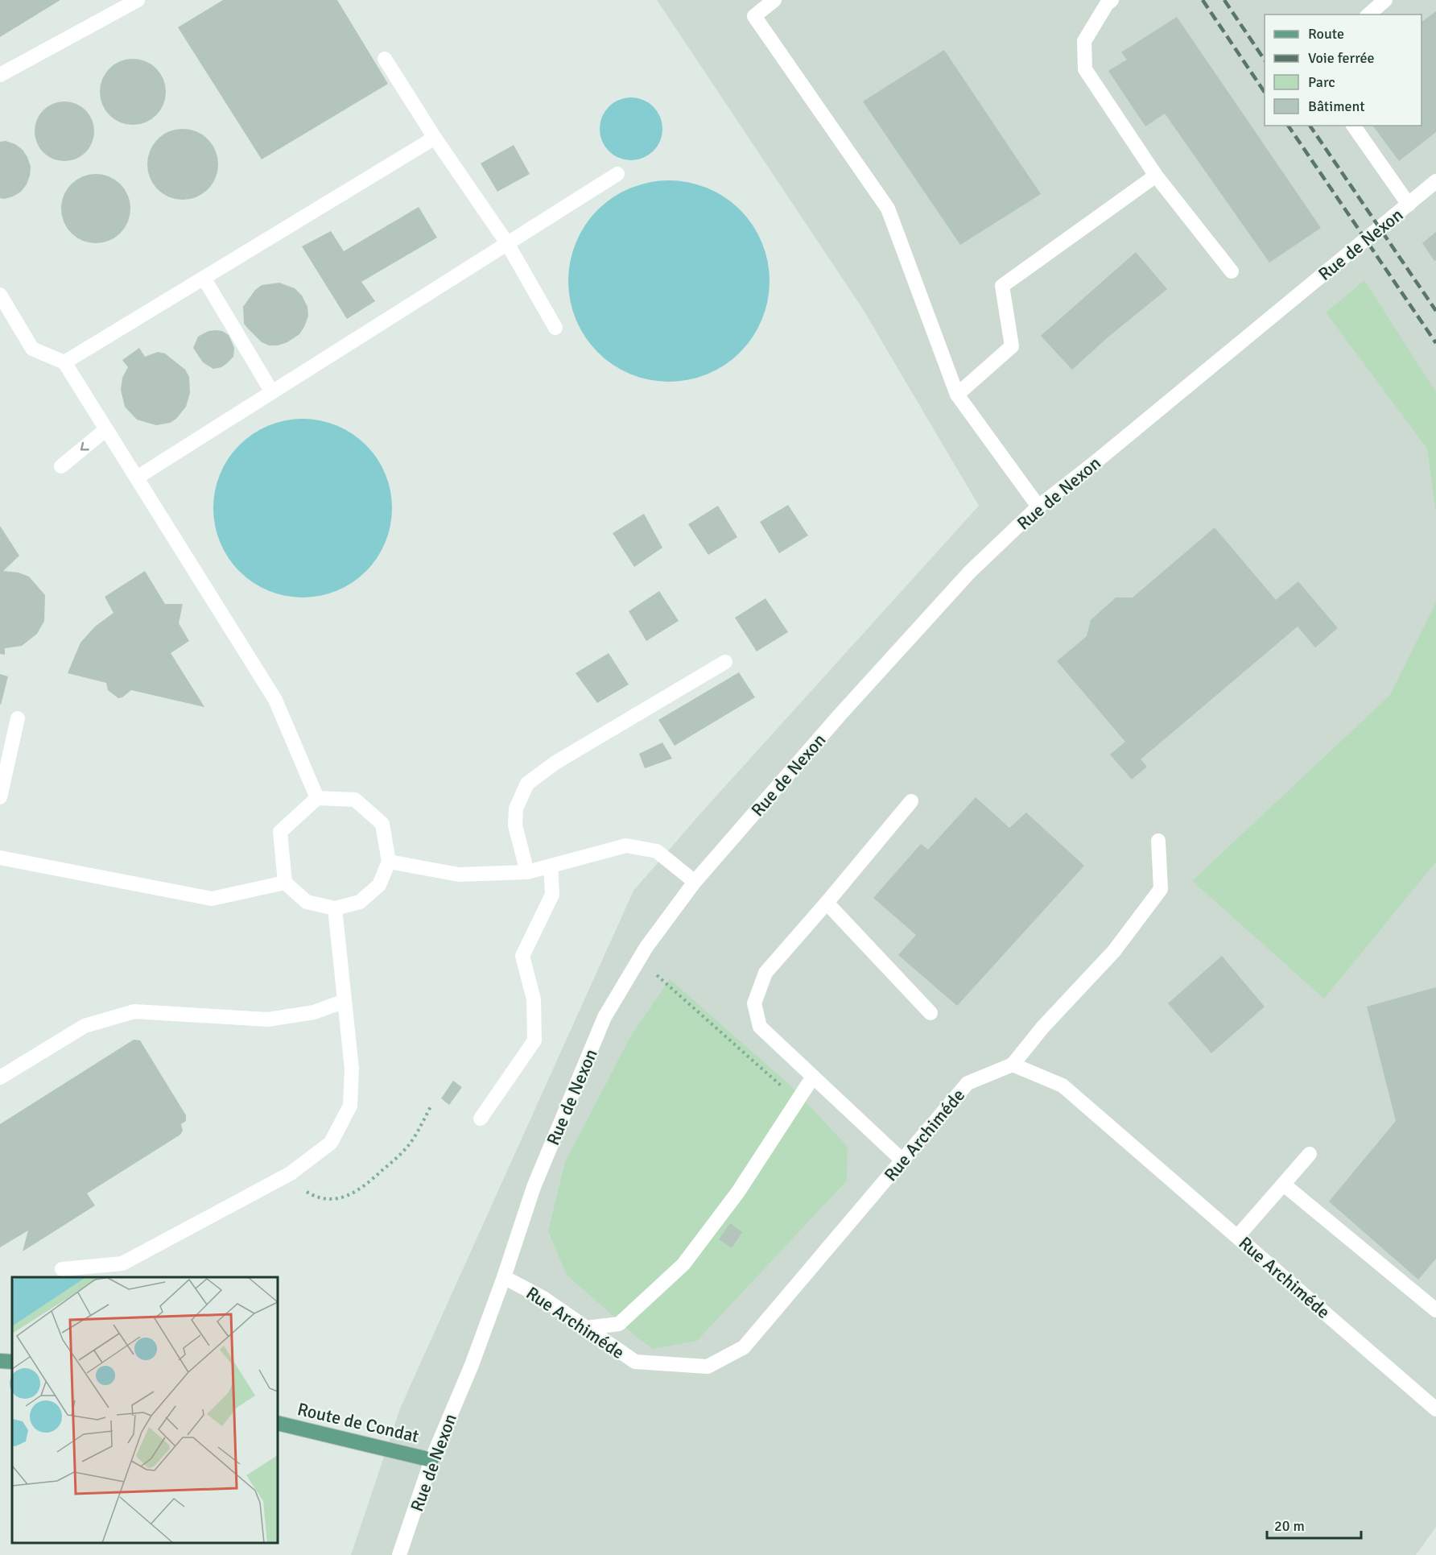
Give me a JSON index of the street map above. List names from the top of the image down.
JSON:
{
  "streets": {
    "main road": ["Route de Condat"],
    "street": ["Rue de Nexon", "Rue Archiméde"]
  },
  "crossings": [
    ["Rue de Nexon", "Rue Archiméde"],
    ["Rue de Nexon", "Route de Condat"]
  ],
  "legend": [
    "Route",
    "Voie ferrée",
    "Parc",
    "Bâtiment"
  ],
  "scale_bar": "20 m"
}
